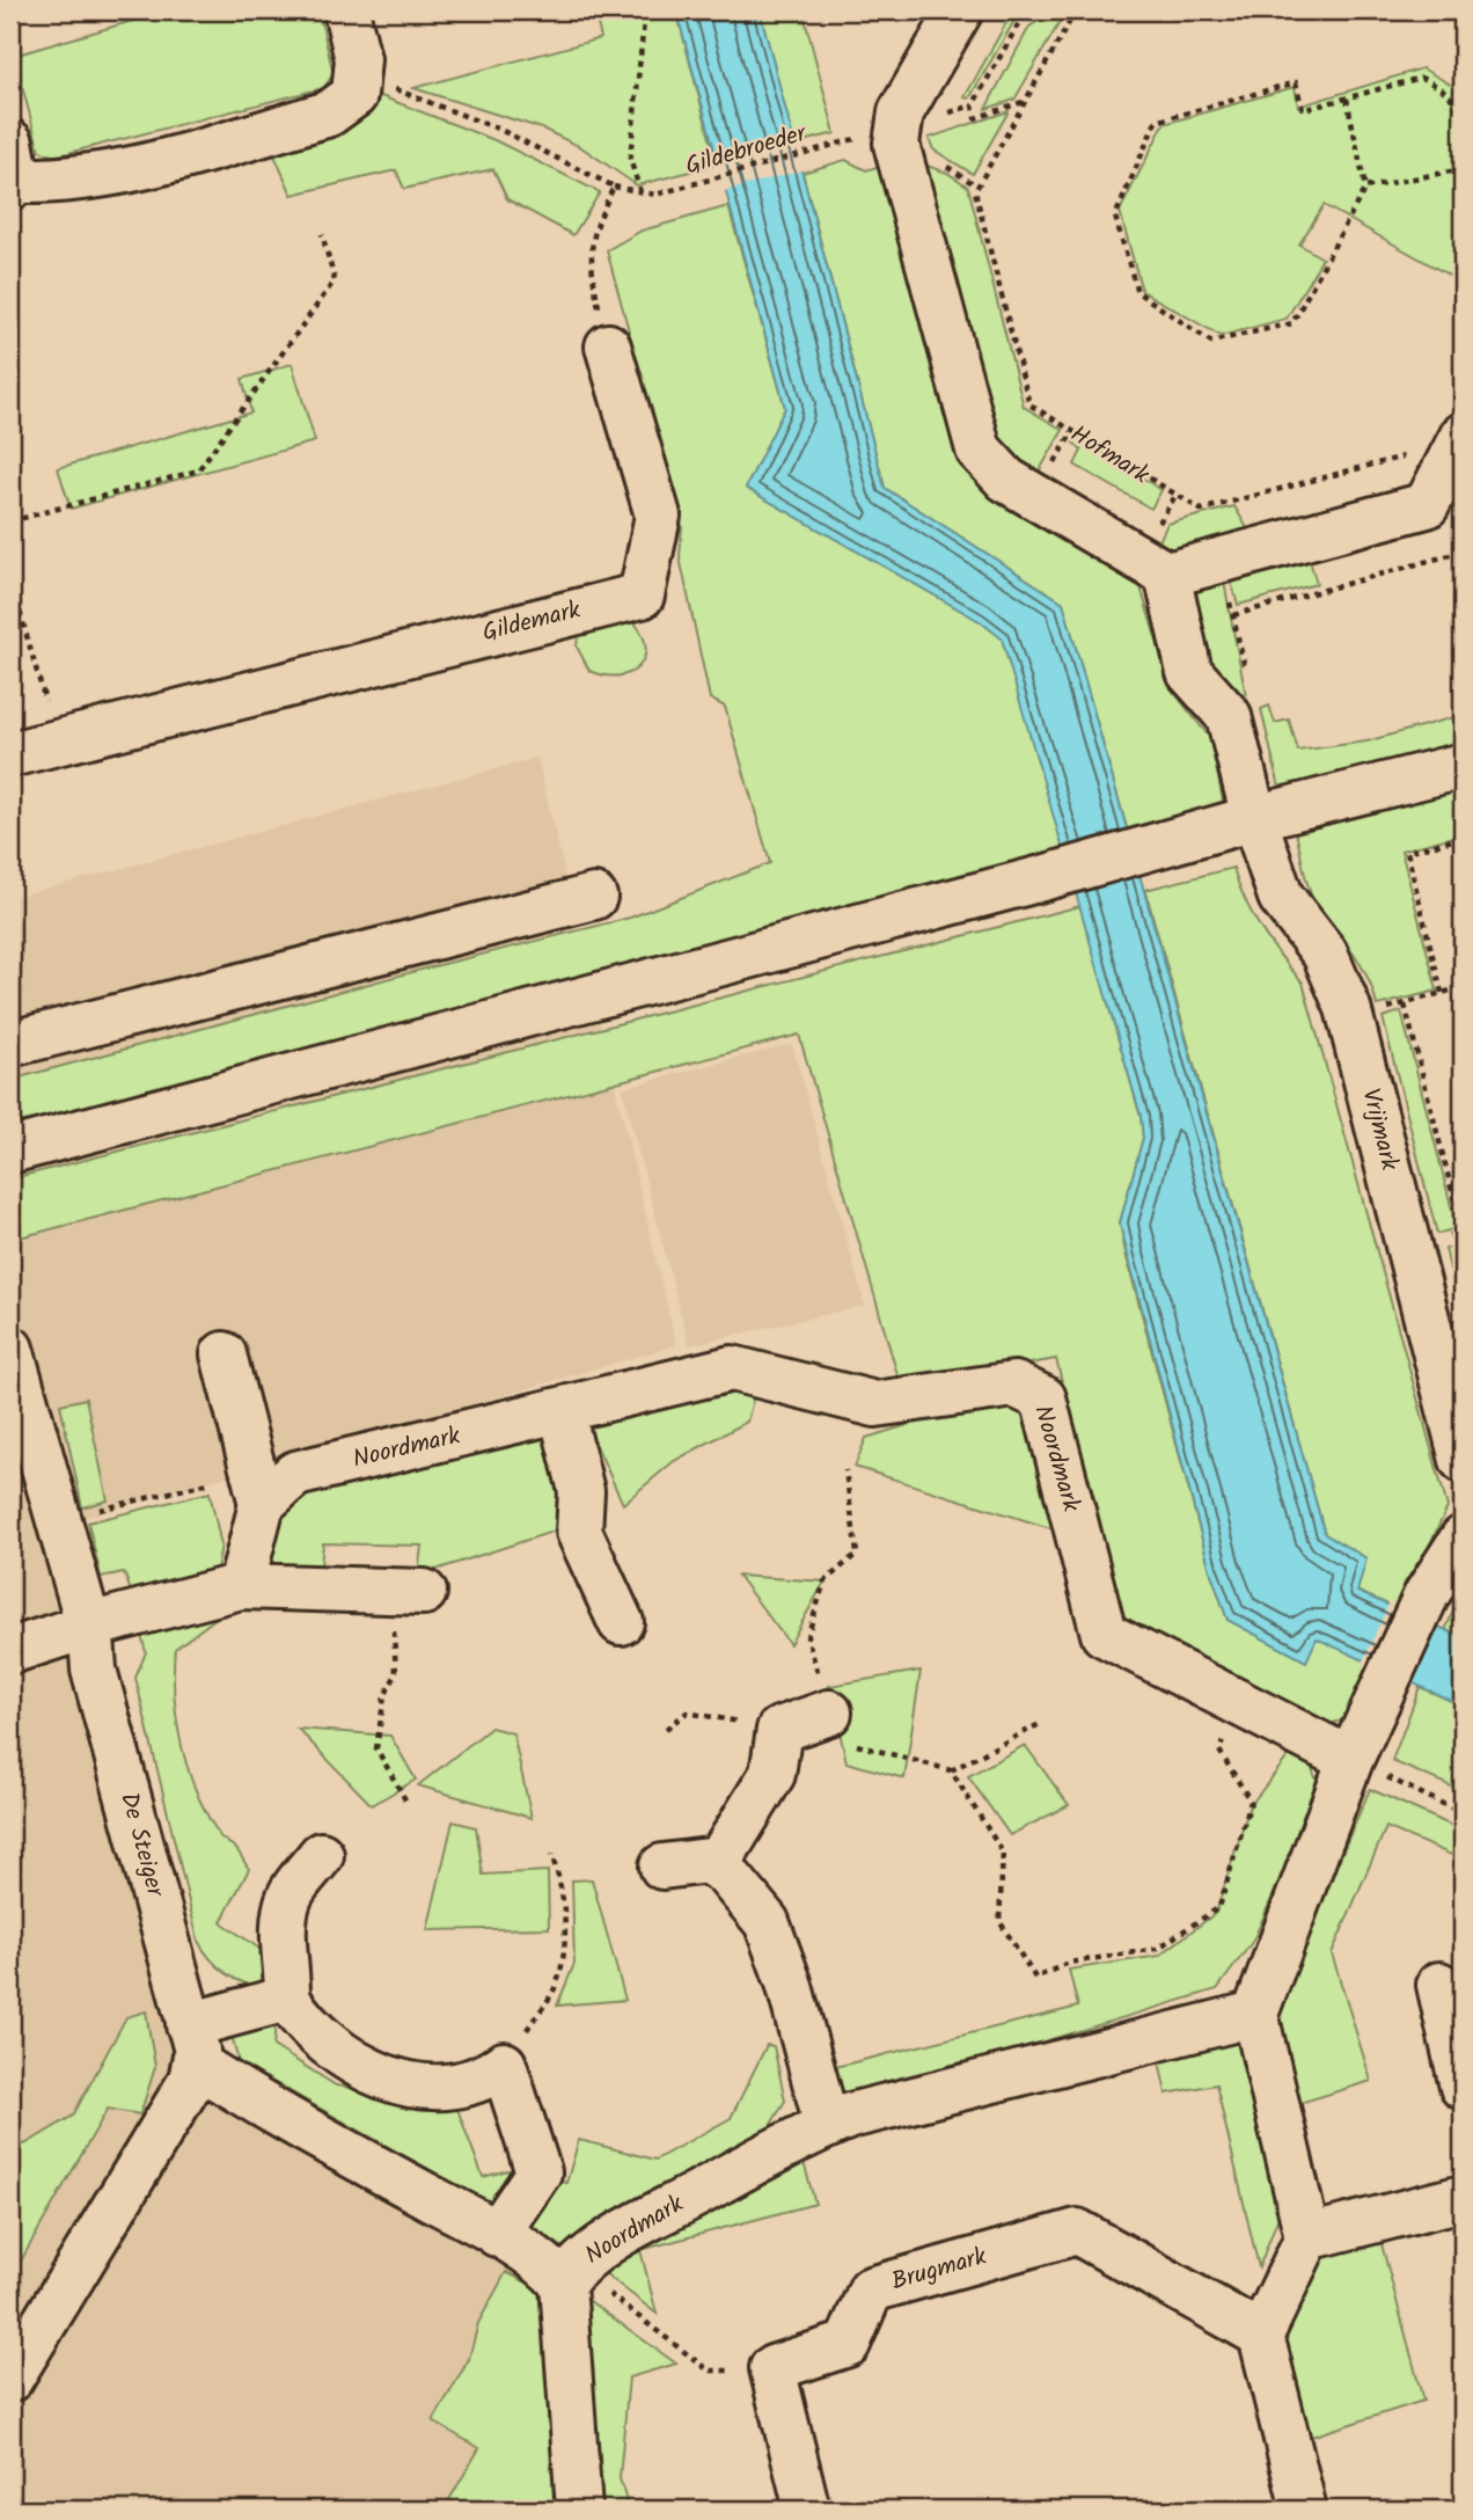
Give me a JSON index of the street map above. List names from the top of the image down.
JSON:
{
  "streets": {
    "street": [
      "Gildemark",
      "Vrijmark",
      "Noordmark",
      "De Steiger",
      "Brugmark"
    ],
    "path": ["Gildebroeder", "Hofmark"]
  }
}
